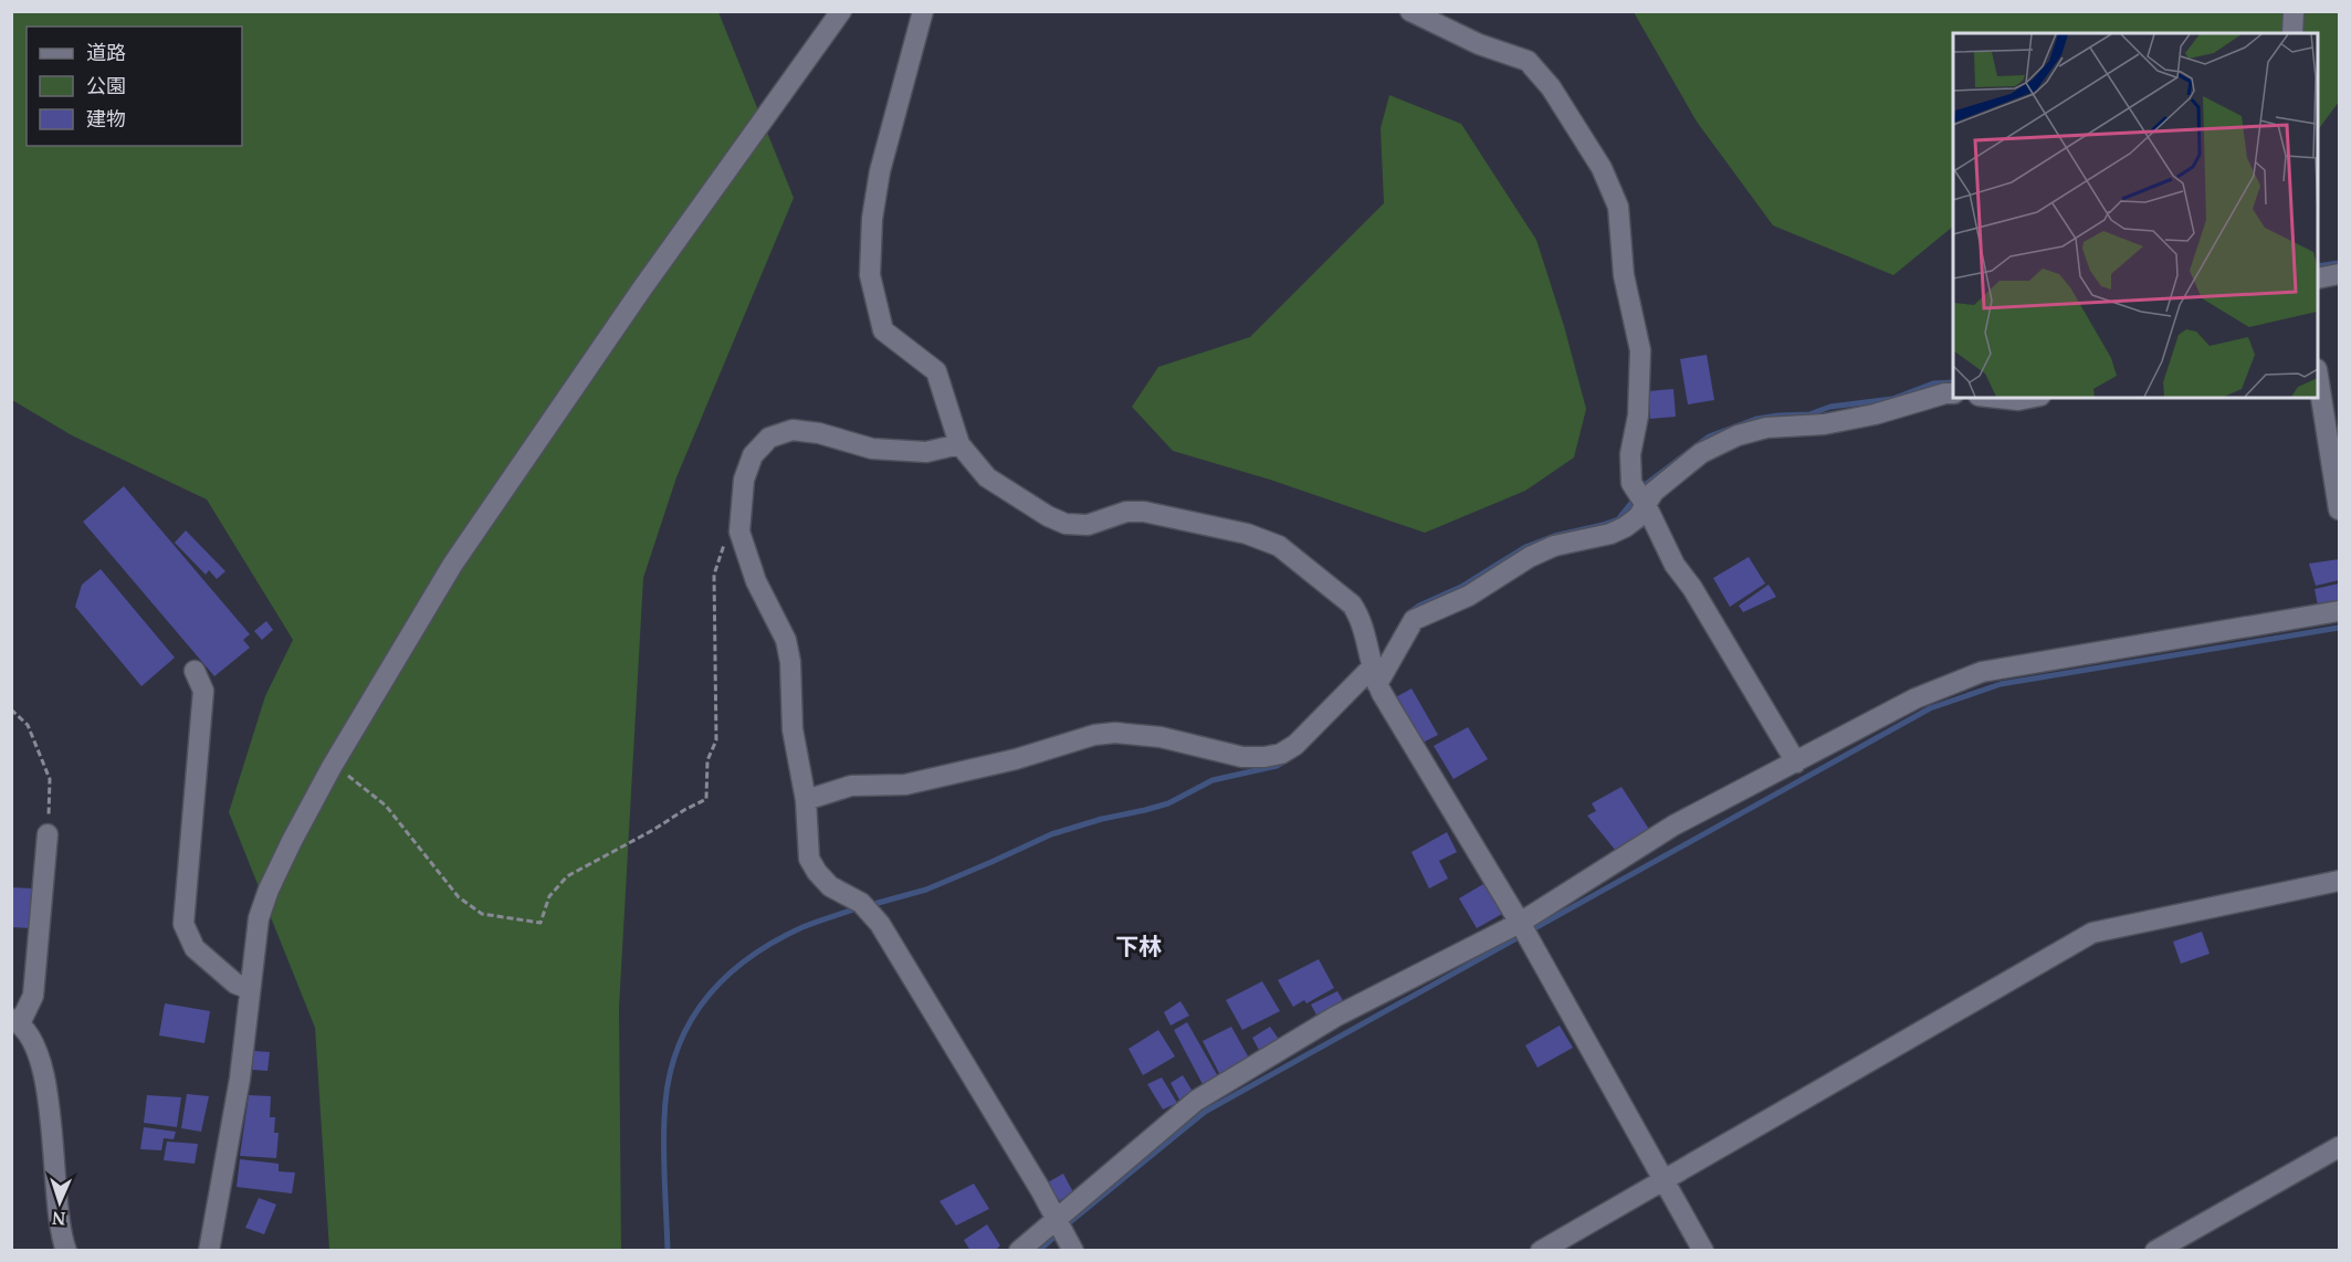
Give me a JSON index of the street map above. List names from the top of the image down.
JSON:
{
  "districts": ["下林"],
  "legend": ["道路", "公園", "建物"],
  "north": "bottom"
}
